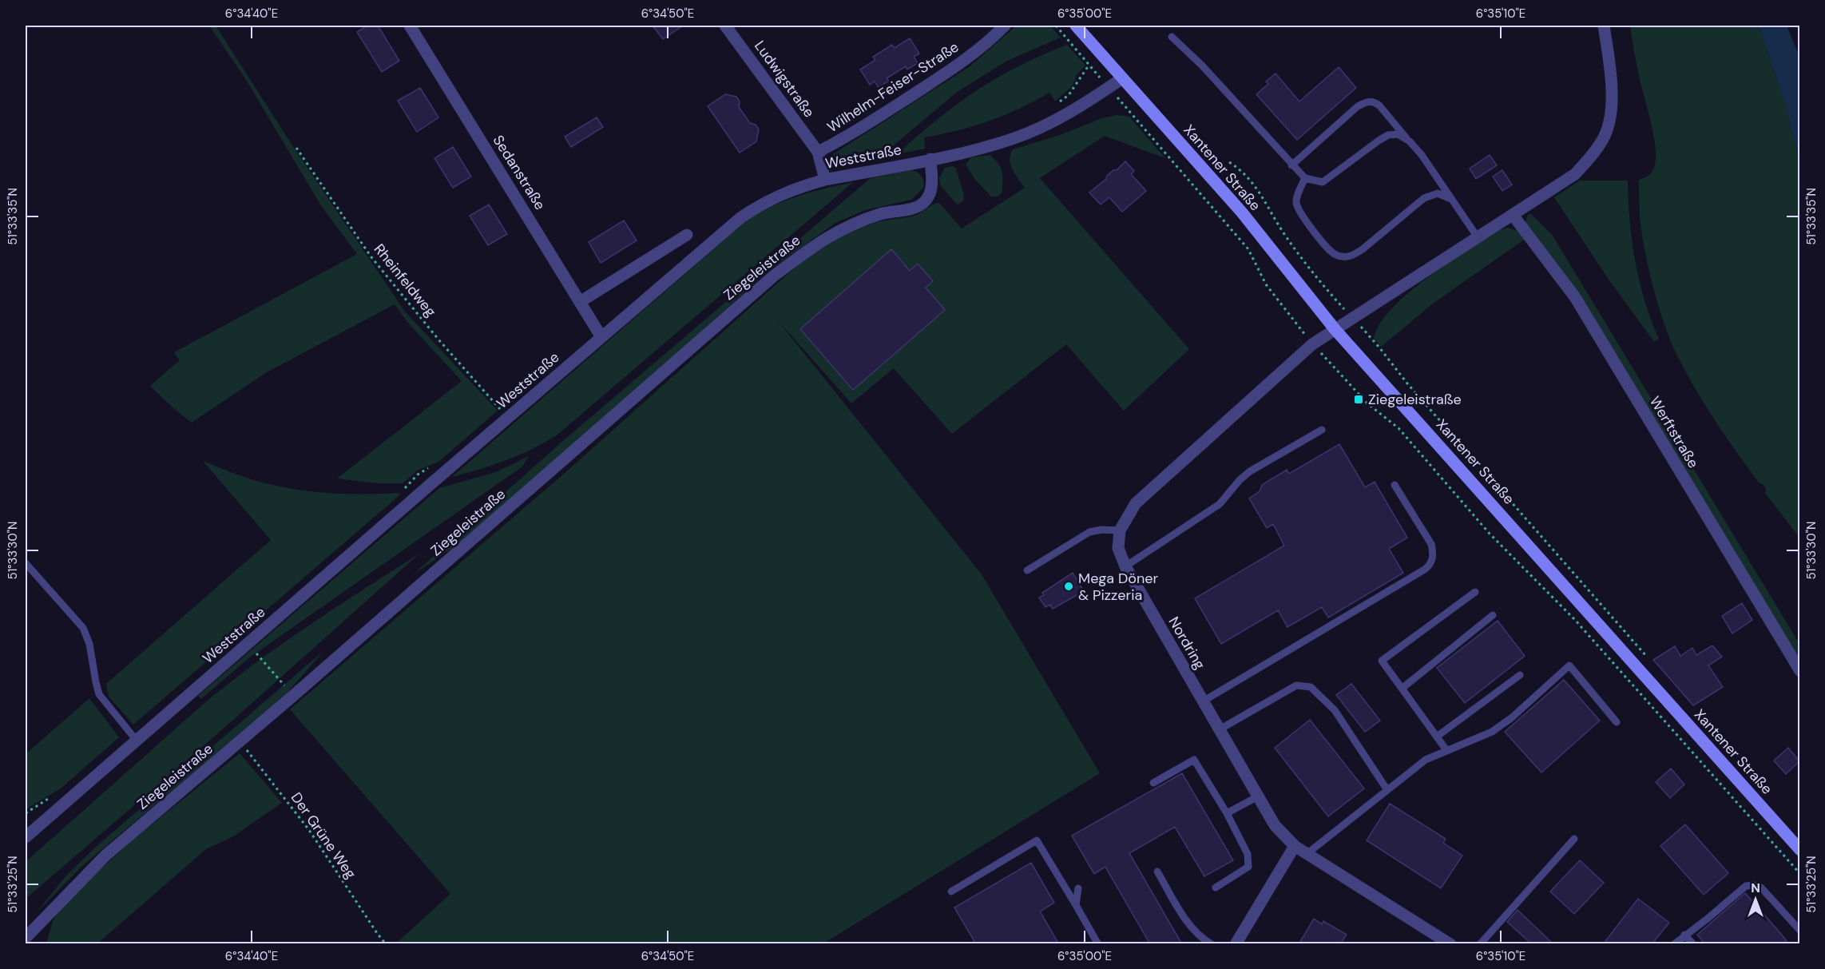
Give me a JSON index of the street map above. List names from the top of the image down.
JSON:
{
  "streets": {
    "main road": ["Xantener Straße"],
    "street": [
      "Ludwigstraße",
      "Wilhelm-Feiser-Straße",
      "Weststraße",
      "Sedanstraße",
      "Ziegeleistraße",
      "Werftstraße",
      "Nordring"
    ],
    "path": ["Rheinfeldweg", "Der Grüne Weg"]
  },
  "crossings": [
    ["Ludwigstraße", "Wilhelm-Feiser-Straße"],
    ["Ludwigstraße", "Weststraße"],
    ["Weststraße", "Xantener Straße"],
    ["Weststraße", "Sedanstraße"],
    ["Weststraße", "Ziegeleistraße"],
    ["Weststraße", "Rheinfeldweg"],
    ["Ziegeleistraße", "Der Grüne Weg"]
  ],
  "places": {
    "transit": ["Ziegeleistraße"],
    "other": ["Mega Döner & Pizzeria"]
  },
  "north": "top",
  "coordinates": [
    "6°34'40\"E",
    "6°34'50\"E",
    "6°35'00\"E",
    "6°35'10\"E",
    "51°33'35\"N",
    "51°33'30\"N",
    "51°33'25\"N"
  ]
}
